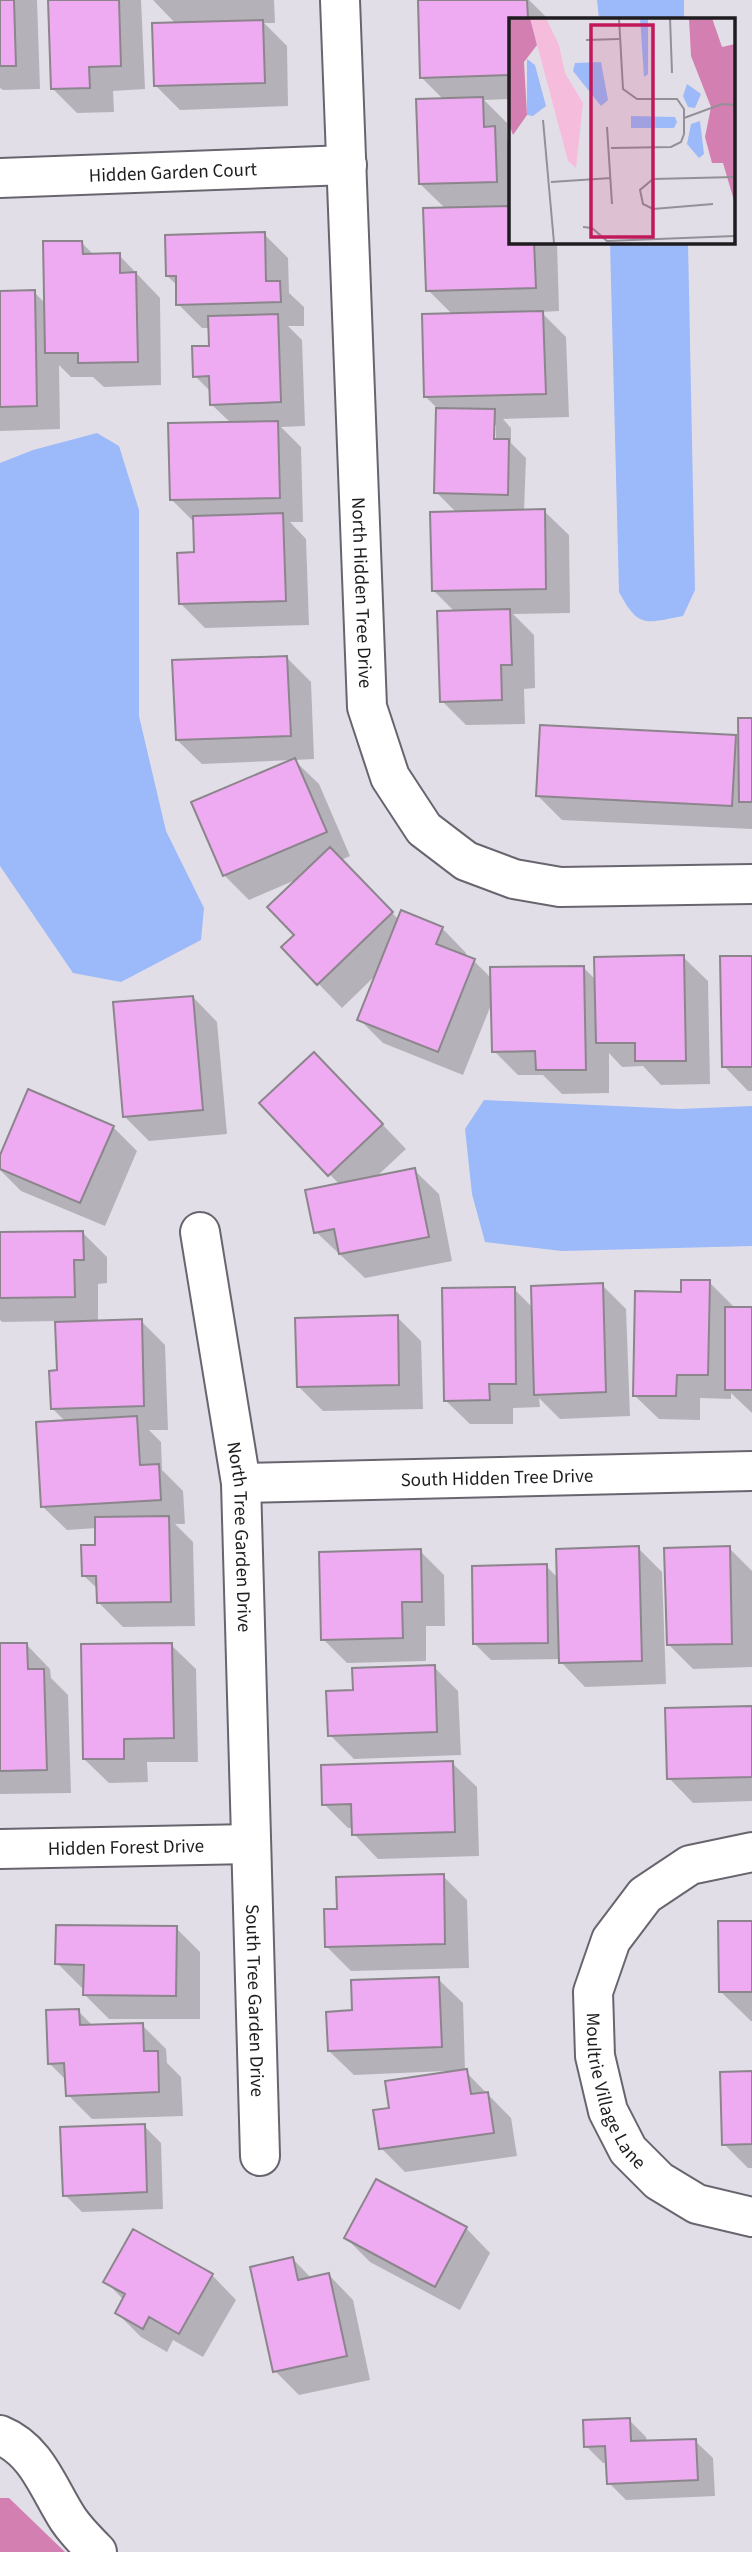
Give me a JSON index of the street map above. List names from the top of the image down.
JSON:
{
  "streets": {
    "street": [
      "Hidden Garden Court",
      "North Hidden Tree Drive",
      "South Hidden Tree Drive",
      "North Tree Garden Drive",
      "Hidden Forest Drive",
      "South Tree Garden Drive",
      "Moultrie Village Lane"
    ]
  },
  "crossings": [
    ["Hidden Garden Court", "North Hidden Tree Drive"],
    ["South Hidden Tree Drive", "North Tree Garden Drive"],
    ["North Tree Garden Drive", "Hidden Forest Drive"],
    ["North Tree Garden Drive", "South Tree Garden Drive"],
    ["Hidden Forest Drive", "South Tree Garden Drive"]
  ]
}
